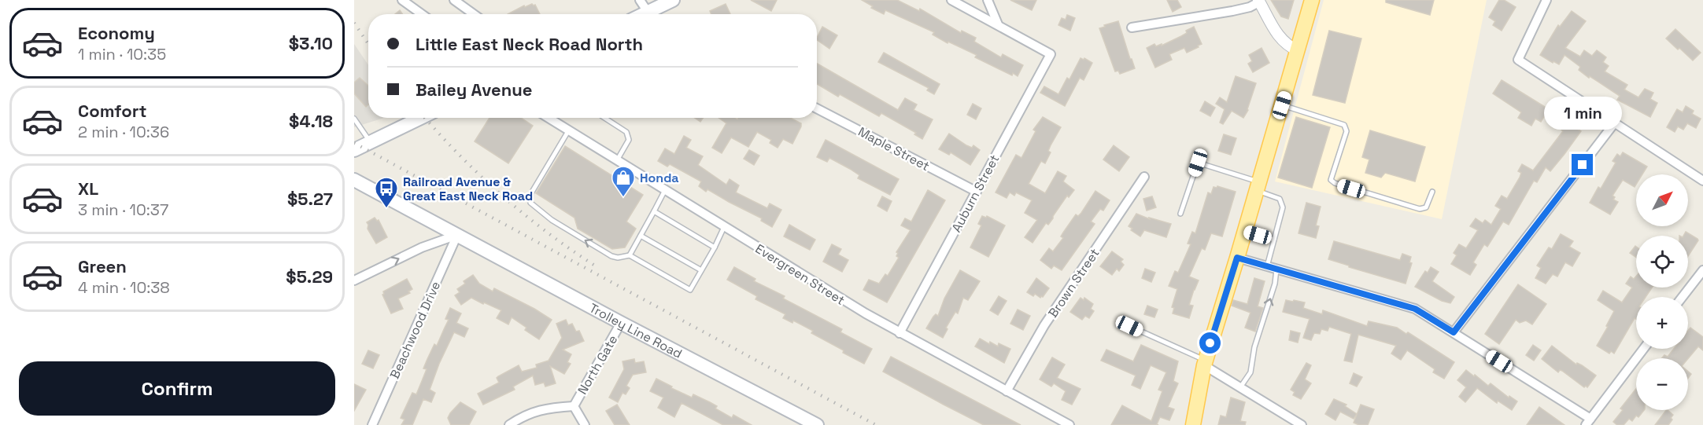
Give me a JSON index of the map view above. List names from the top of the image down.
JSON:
{
  "streets": {
    "main road": ["Trolley Line Road"],
    "street": [
      "Maple Street",
      "Auburn Street",
      "Evergreen Street",
      "Brown Street",
      "Beachwood Drive",
      "North Gate"
    ]
  },
  "crossings": [
    ["Maple Street", "Auburn Street"],
    ["Auburn Street", "Evergreen Street"],
    ["Evergreen Street", "Brown Street"],
    ["Beachwood Drive", "Trolley Line Road"],
    ["Trolley Line Road", "North Gate"]
  ],
  "places": {
    "shop": ["Honda"],
    "bus stop": ["Railroad Avenue & Great East Neck Road"]
  },
  "north": "top right",
  "page": {
    "list": [
      {
        "name": "Economy",
        "note": "1 min · 10:35",
        "value": "$3.10"
      },
      {
        "name": "Comfort",
        "note": "2 min · 10:36",
        "value": "$4.18"
      },
      {
        "name": "XL",
        "note": "3 min · 10:37",
        "value": "$5.27"
      },
      {
        "name": "Green",
        "note": "4 min · 10:38",
        "value": "$5.29"
      }
    ],
    "banner": ["Little East Neck Road North", "Bailey Avenue"],
    "bubble": "1 min",
    "map_buttons": ["+", "−"],
    "buttons": "Confirm"
  }
}
